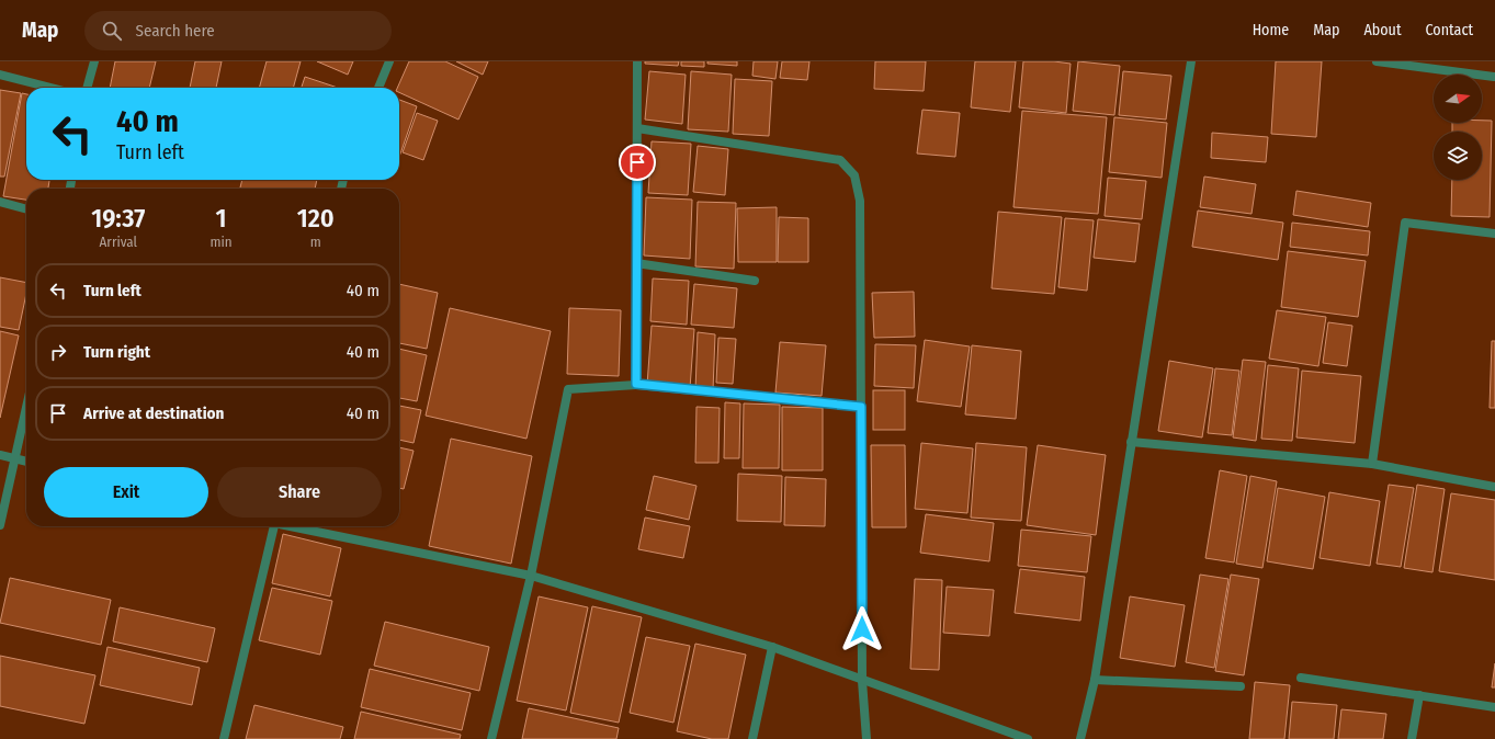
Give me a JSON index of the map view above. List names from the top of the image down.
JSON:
{
  "north": "right",
  "page": {
    "header": "Map",
    "search": "Search here",
    "nav": [
      "Home",
      "Map",
      "About",
      "Contact"
    ],
    "turn": ["40 m", "Turn left"],
    "eta": [
      "19:37",
      "Arrival",
      "1",
      "min",
      "120",
      "m"
    ],
    "list": [
      {
        "name": "Turn left",
        "value": "40 m"
      },
      {
        "name": "Turn right",
        "value": "40 m"
      },
      {
        "name": "Arrive at destination",
        "value": "40 m"
      }
    ],
    "buttons": ["Exit", "Share"]
  }
}
